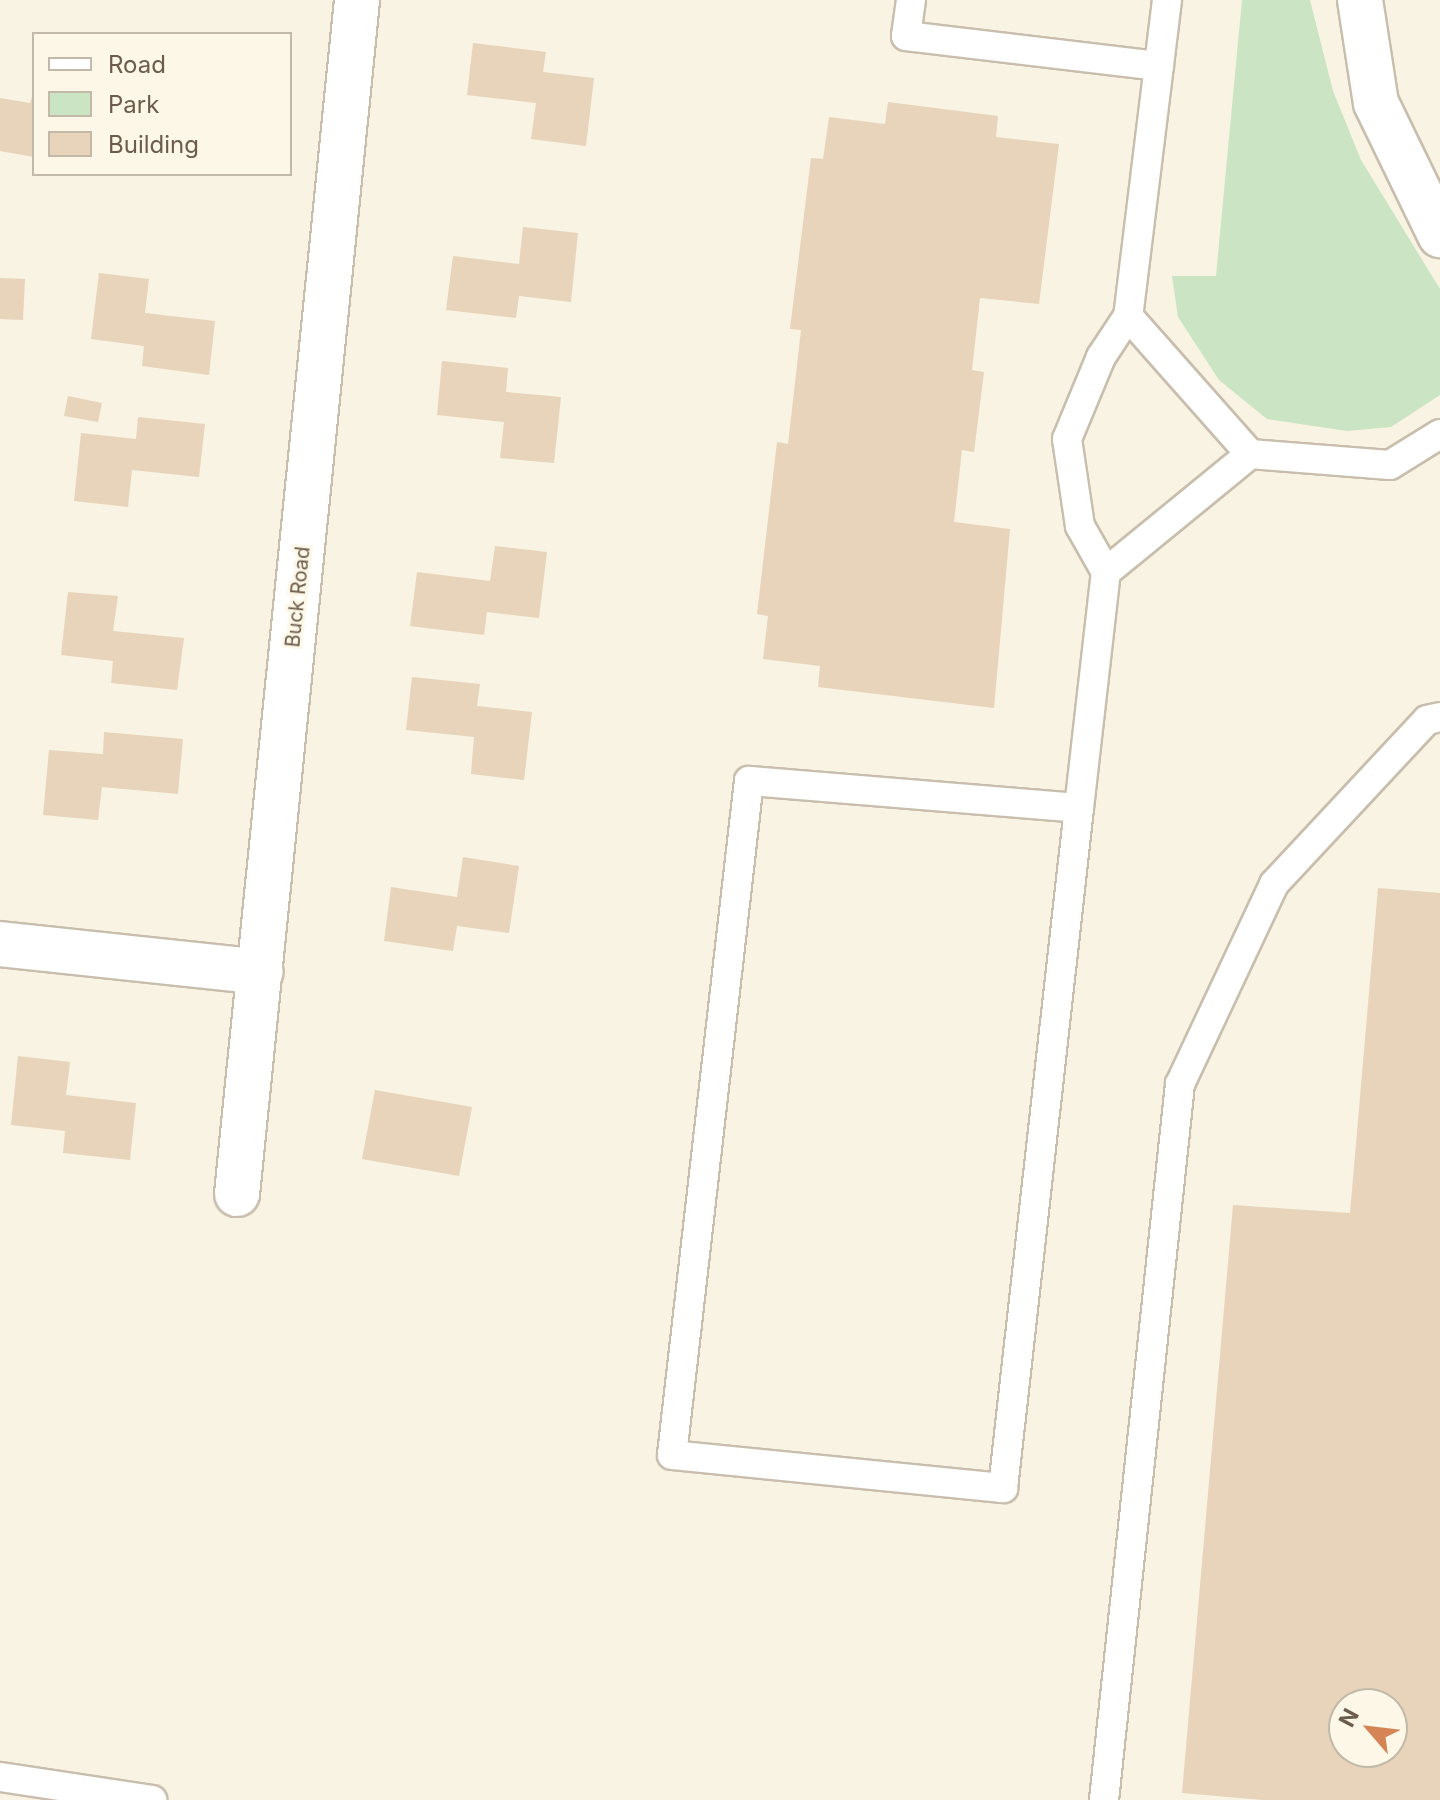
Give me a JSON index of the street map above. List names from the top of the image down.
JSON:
{
  "streets": {
    "street": ["Buck Road"]
  },
  "legend": ["Road", "Park", "Building"],
  "north": "top left"
}
